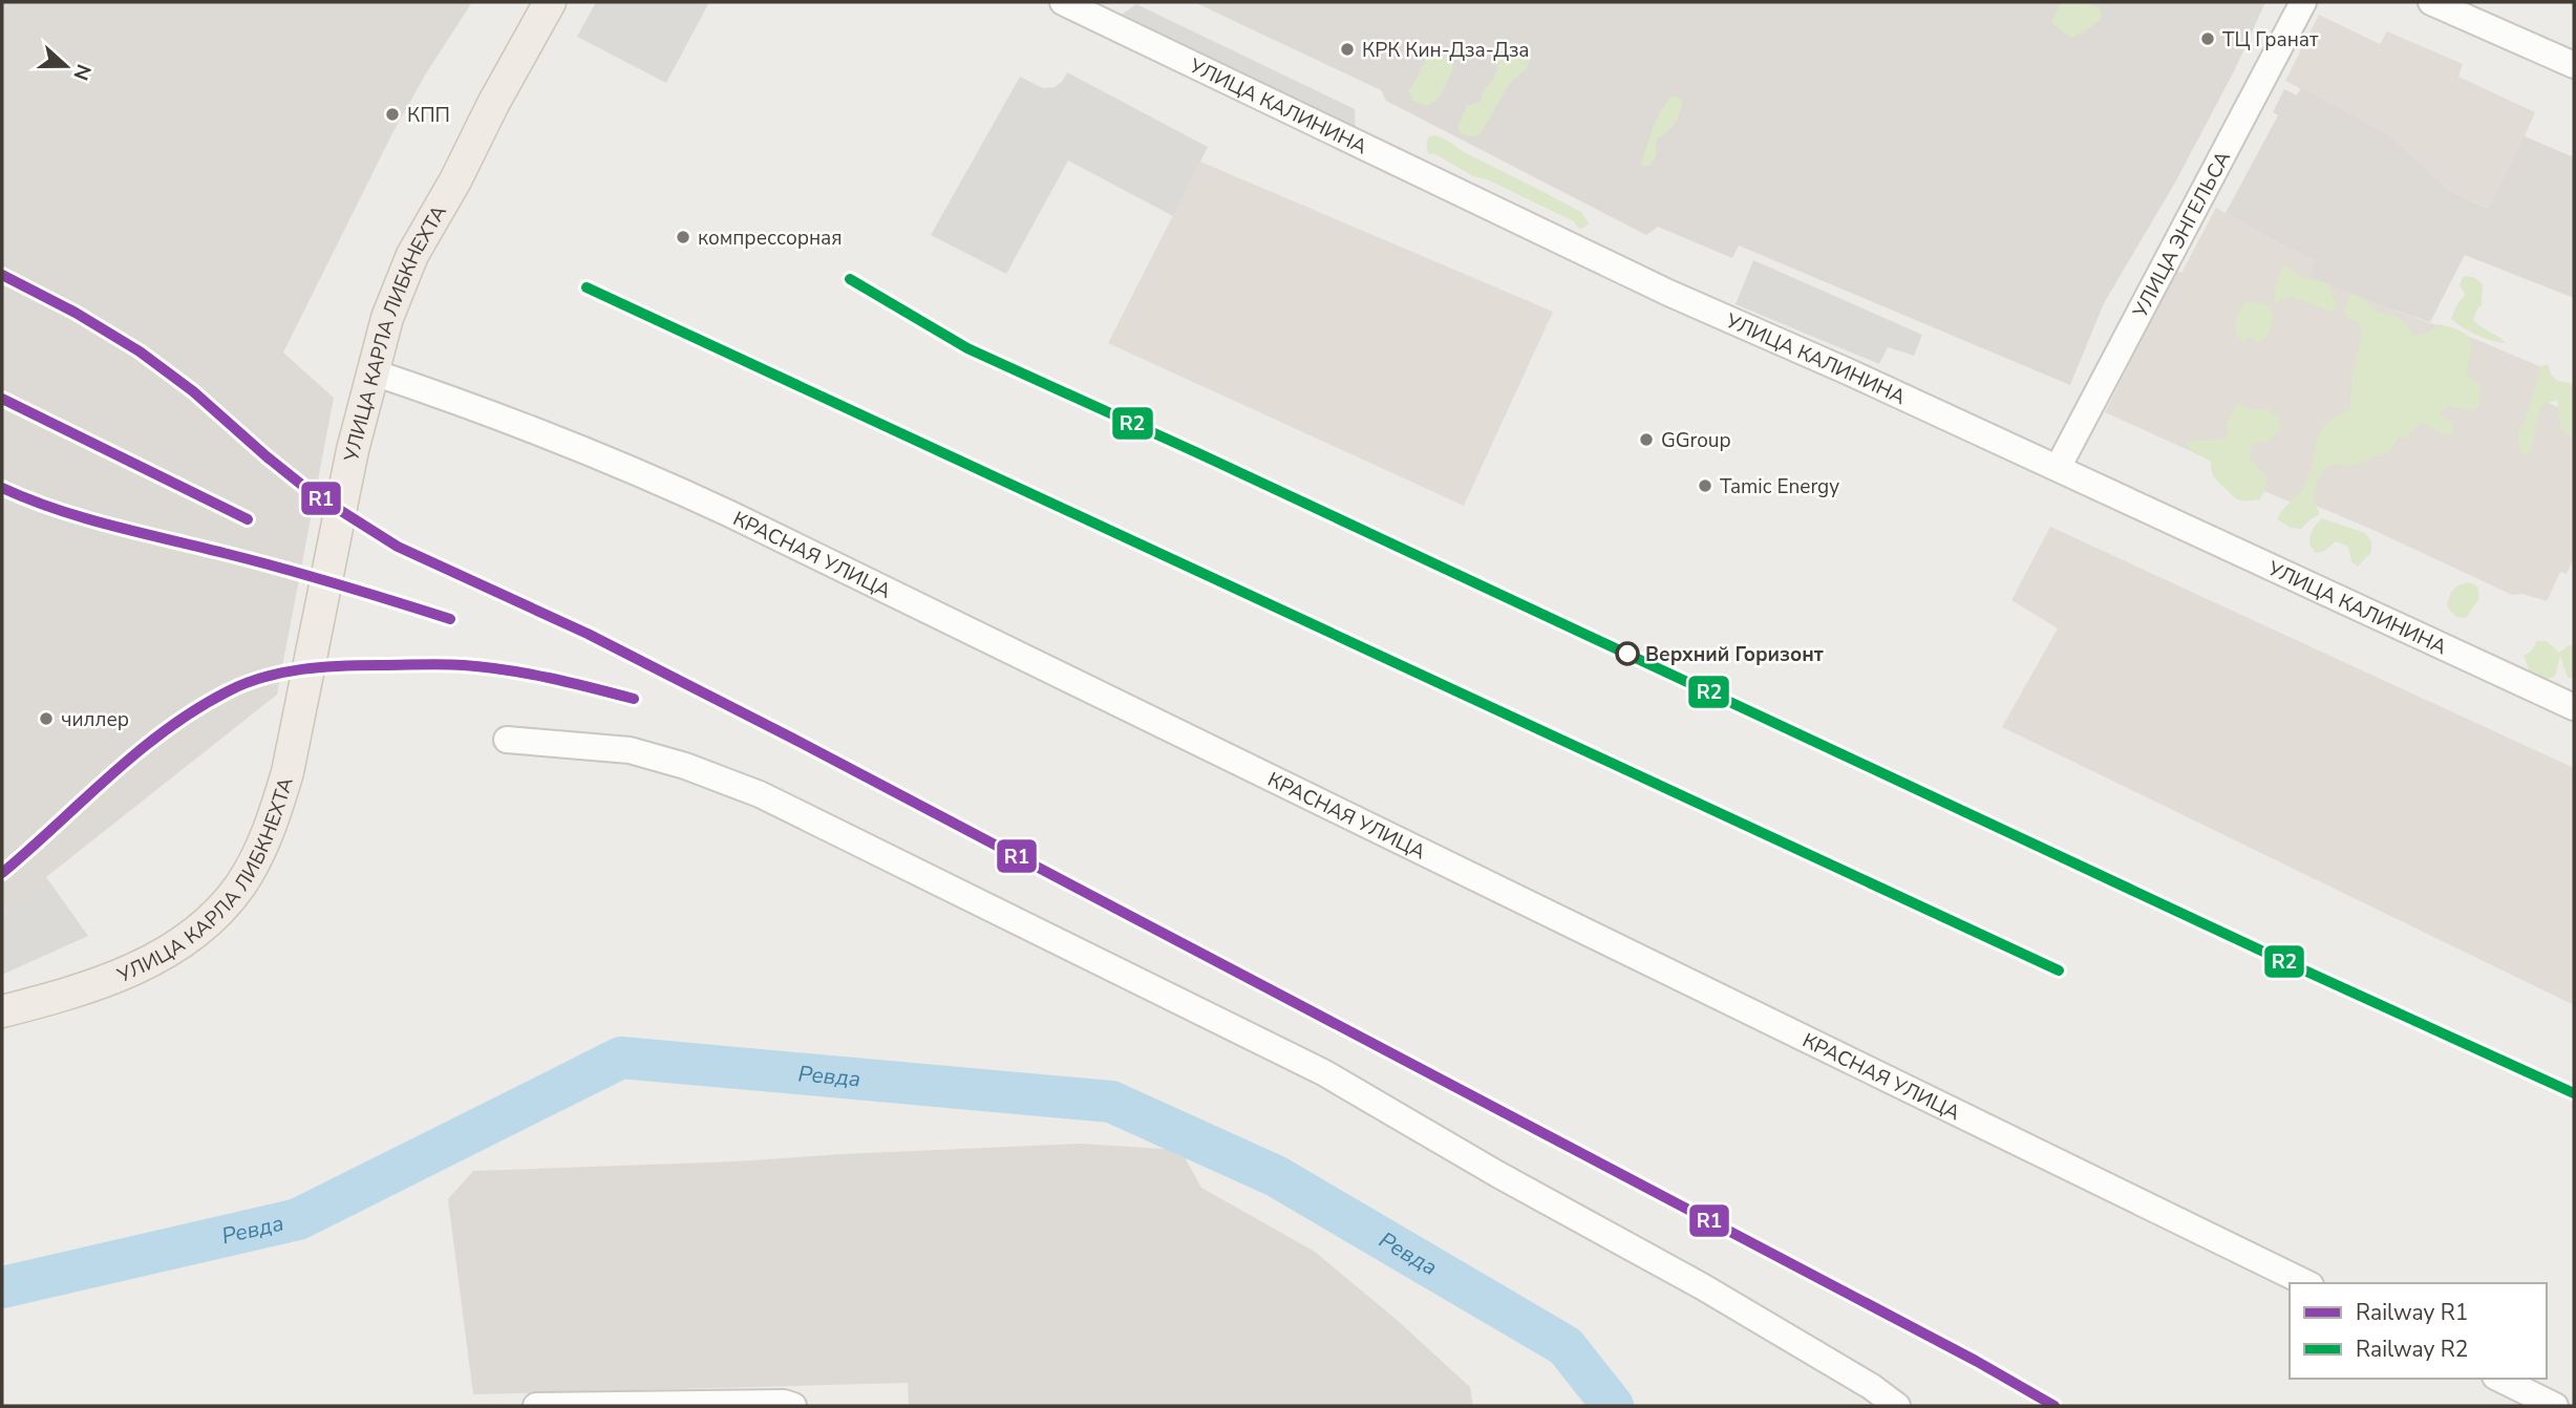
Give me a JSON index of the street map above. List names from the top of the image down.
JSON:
{
  "streets": {
    "main road": ["УЛИЦА КАРЛА ЛИБКНЕХТА"],
    "street": ["УЛИЦА КАЛИНИНА", "УЛИЦА ЭНГЕЛЬСА", "КРАСНАЯ УЛИЦА"]
  },
  "crossings": [
    ["УЛИЦА КАЛИНИНА", "УЛИЦА ЭНГЕЛЬСА"],
    ["УЛИЦА КАРЛА ЛИБКНЕХТА", "КРАСНАЯ УЛИЦА"]
  ],
  "water": ["Ревда"],
  "places": [
    "ТЦ Гранат",
    "КРК Кин-Дза-Дза",
    "КПП",
    "компрессорная",
    "GGroup",
    "Tamic Energy",
    "Верхний Горизонт",
    "чиллер"
  ],
  "lines": ["rail line R1", "rail line R2"],
  "legend": ["Railway R1", "Railway R2"],
  "north": "right"
}
